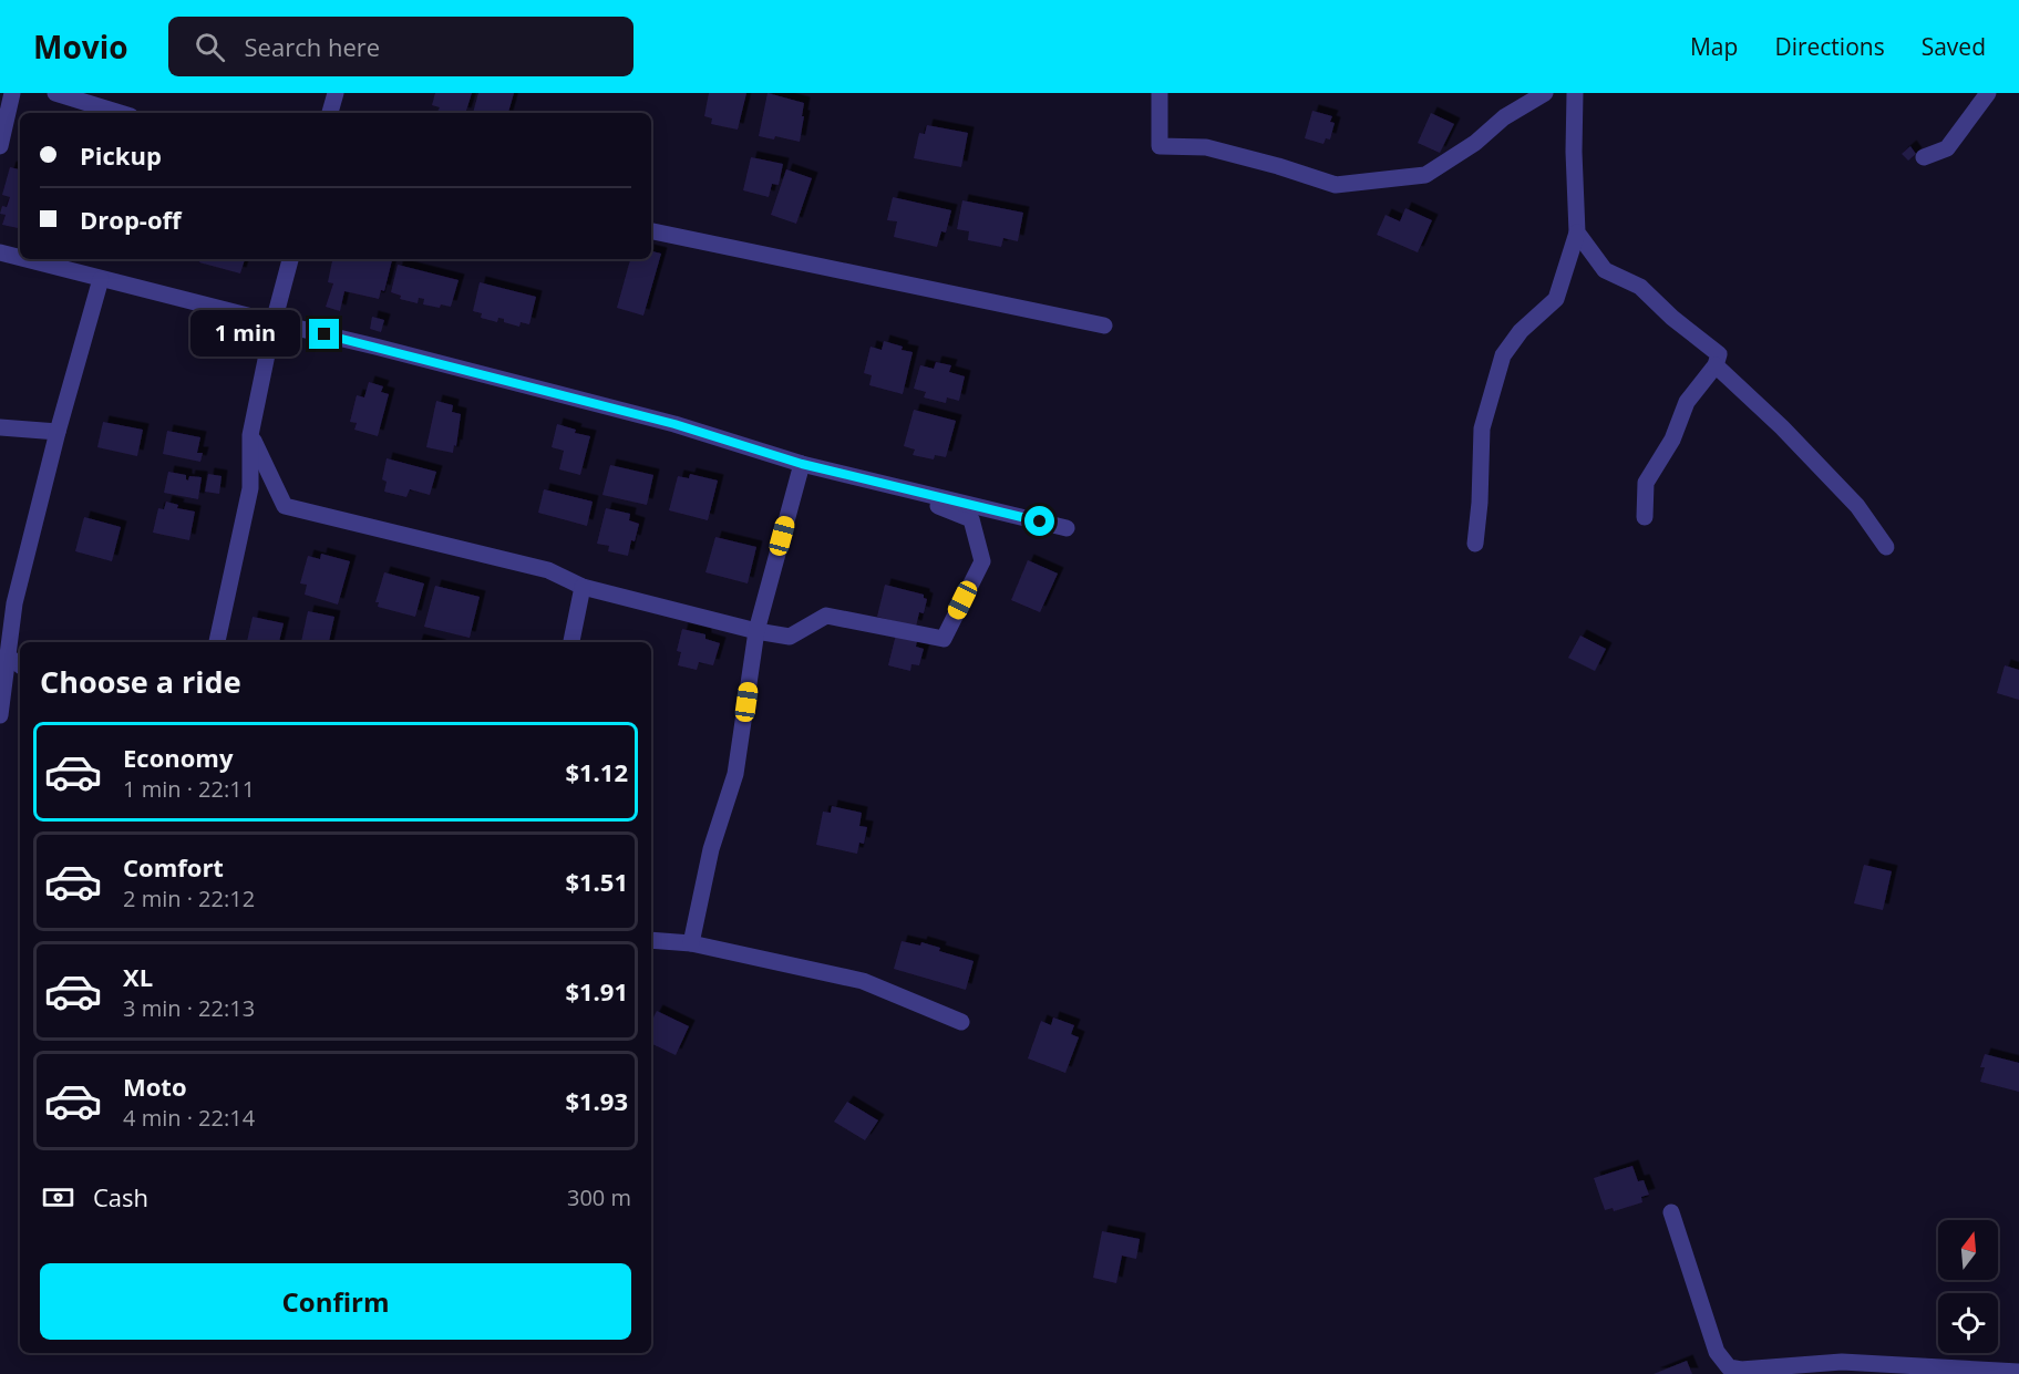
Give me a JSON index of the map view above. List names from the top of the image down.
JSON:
{
  "north": "top",
  "page": {
    "header": "Movio",
    "search": "Search here",
    "nav": ["Map", "Directions", "Saved"],
    "banner": ["Pickup", "Drop-off"],
    "bubble": "1 min",
    "heading": "Choose a ride",
    "list": [
      {
        "name": "Economy",
        "note": "1 min · 22:11",
        "value": "$1.12"
      },
      {
        "name": "Comfort",
        "note": "2 min · 22:12",
        "value": "$1.51"
      },
      {
        "name": "XL",
        "note": "3 min · 22:13",
        "value": "$1.91"
      },
      {
        "name": "Moto",
        "note": "4 min · 22:14",
        "value": "$1.93"
      }
    ],
    "pay": ["Cash", "300 m"],
    "buttons": "Confirm"
  }
}
